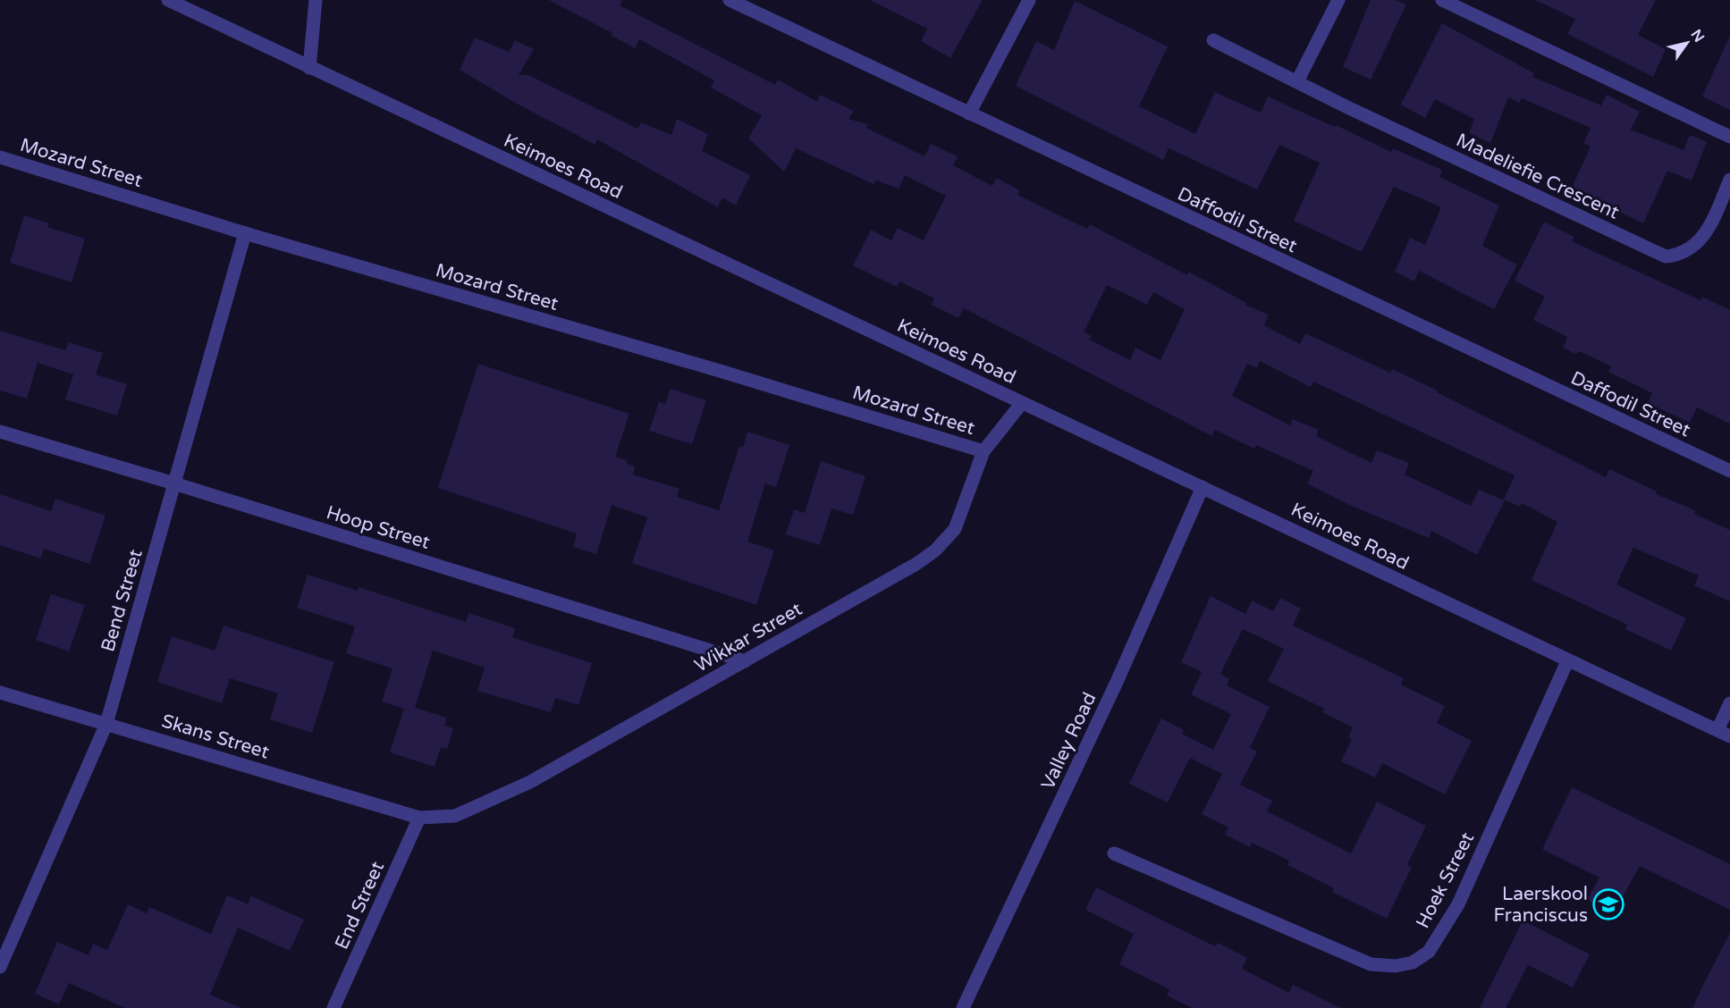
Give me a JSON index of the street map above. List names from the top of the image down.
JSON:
{
  "streets": {
    "street": [
      "Mozard Street",
      "Keimoes Road",
      "Madeliefie Crescent",
      "Daffodil Street",
      "Hoop Street",
      "Bend Street",
      "Wikkar Street",
      "Skans Street",
      "Valley Road",
      "Hoek Street",
      "End Street"
    ]
  },
  "crossings": [
    ["Mozard Street", "Bend Street"],
    ["Mozard Street", "Wikkar Street"],
    ["Keimoes Road", "Wikkar Street"],
    ["Keimoes Road", "Valley Road"],
    ["Keimoes Road", "Hoek Street"],
    ["Hoop Street", "Bend Street"],
    ["Hoop Street", "Wikkar Street"],
    ["Bend Street", "Skans Street"],
    ["Wikkar Street", "Skans Street"],
    ["Wikkar Street", "End Street"],
    ["Skans Street", "End Street"]
  ],
  "places": {
    "school or university": ["Laerskool Franciscus"]
  },
  "north": "top right"
}
